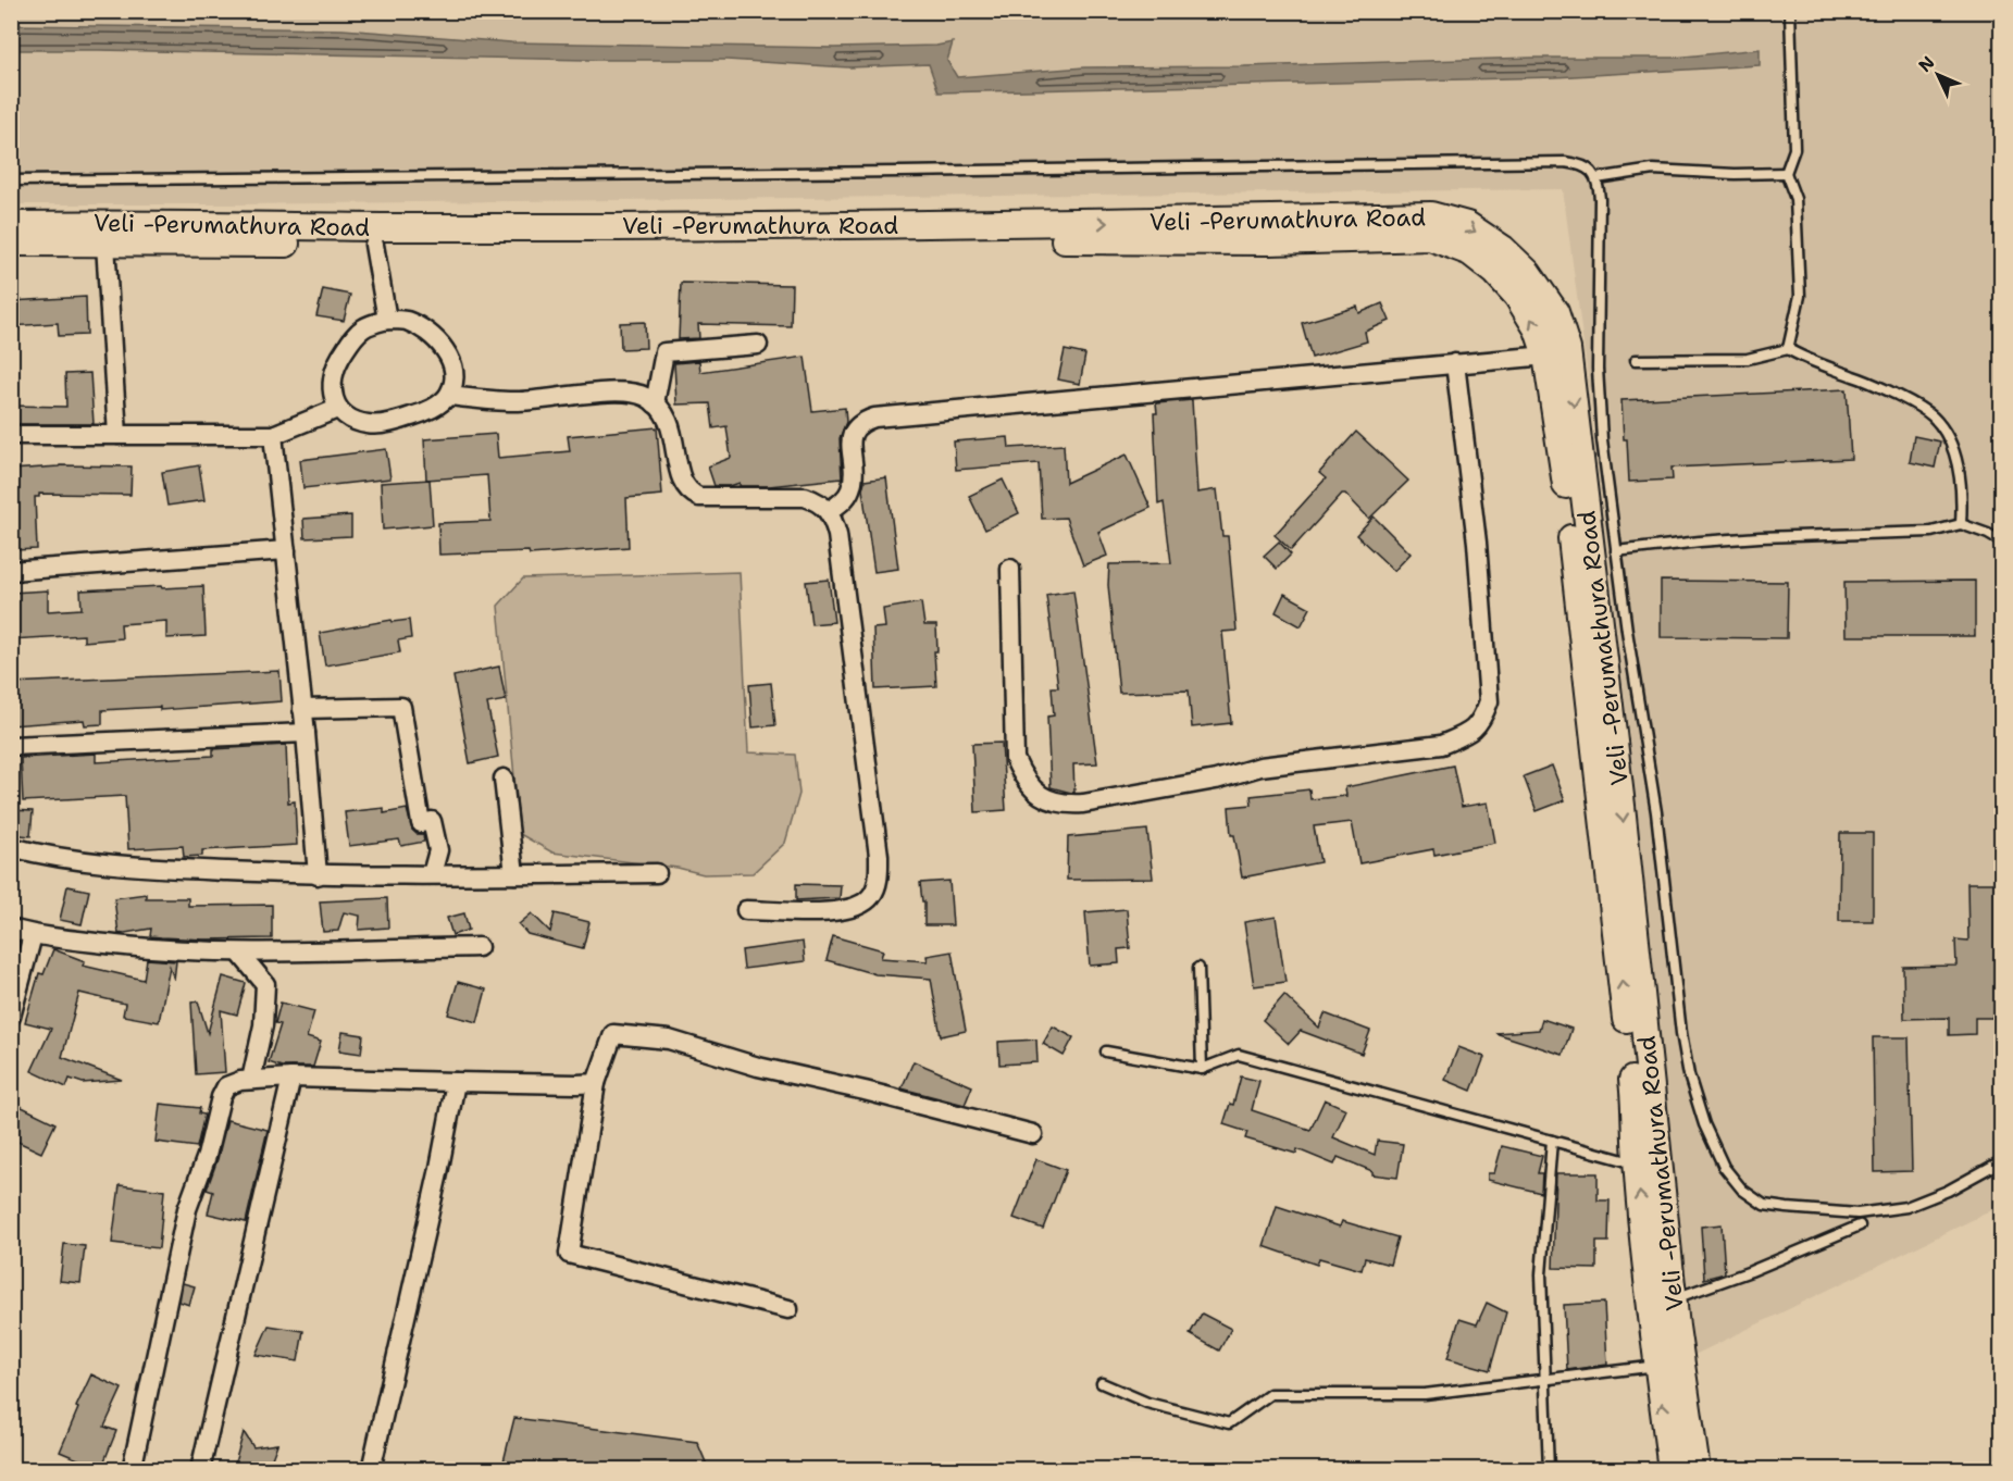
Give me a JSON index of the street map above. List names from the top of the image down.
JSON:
{
  "streets": {
    "main road": ["Veli -Perumathura Road"]
  },
  "north": "top left"
}
